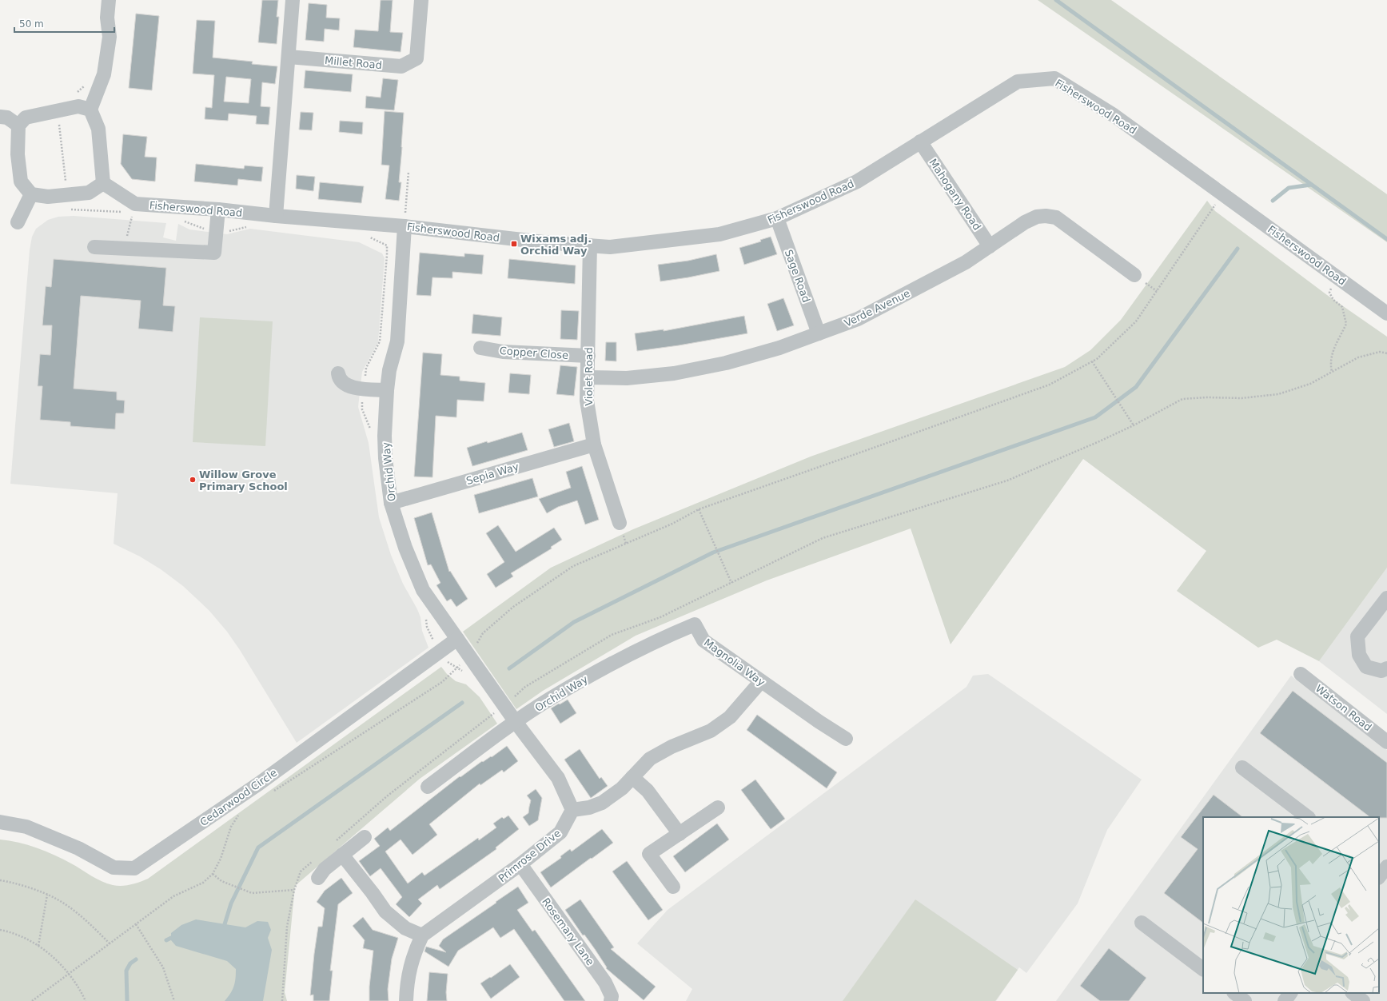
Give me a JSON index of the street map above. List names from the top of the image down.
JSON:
{
  "streets": {
    "street": [
      "Millet Road",
      "Fisherswood Road",
      "Mahogany Road",
      "Sage Road",
      "Verde Avenue",
      "Copper Close",
      "Violet Road",
      "Orchid Way",
      "Sepia Way",
      "Magnolia Way",
      "Watson Road",
      "Cedarwood Circle",
      "Primrose Drive",
      "Rosemary Lane"
    ]
  },
  "crossings": [
    ["Fisherswood Road", "Mahogany Road"],
    ["Fisherswood Road", "Sage Road"],
    ["Fisherswood Road", "Violet Road"],
    ["Fisherswood Road", "Orchid Way"],
    ["Mahogany Road", "Verde Avenue"],
    ["Sage Road", "Verde Avenue"],
    ["Verde Avenue", "Violet Road"],
    ["Copper Close", "Violet Road"],
    ["Violet Road", "Sepia Way"],
    ["Orchid Way", "Sepia Way"],
    ["Orchid Way", "Magnolia Way"],
    ["Orchid Way", "Cedarwood Circle"],
    ["Orchid Way", "Primrose Drive"],
    ["Primrose Drive", "Rosemary Lane"]
  ],
  "places": {
    "transit": ["Wixams adj. Orchid Way"],
    "other": ["Willow Grove Primary School"]
  },
  "scale_bar": "50 m"
}
